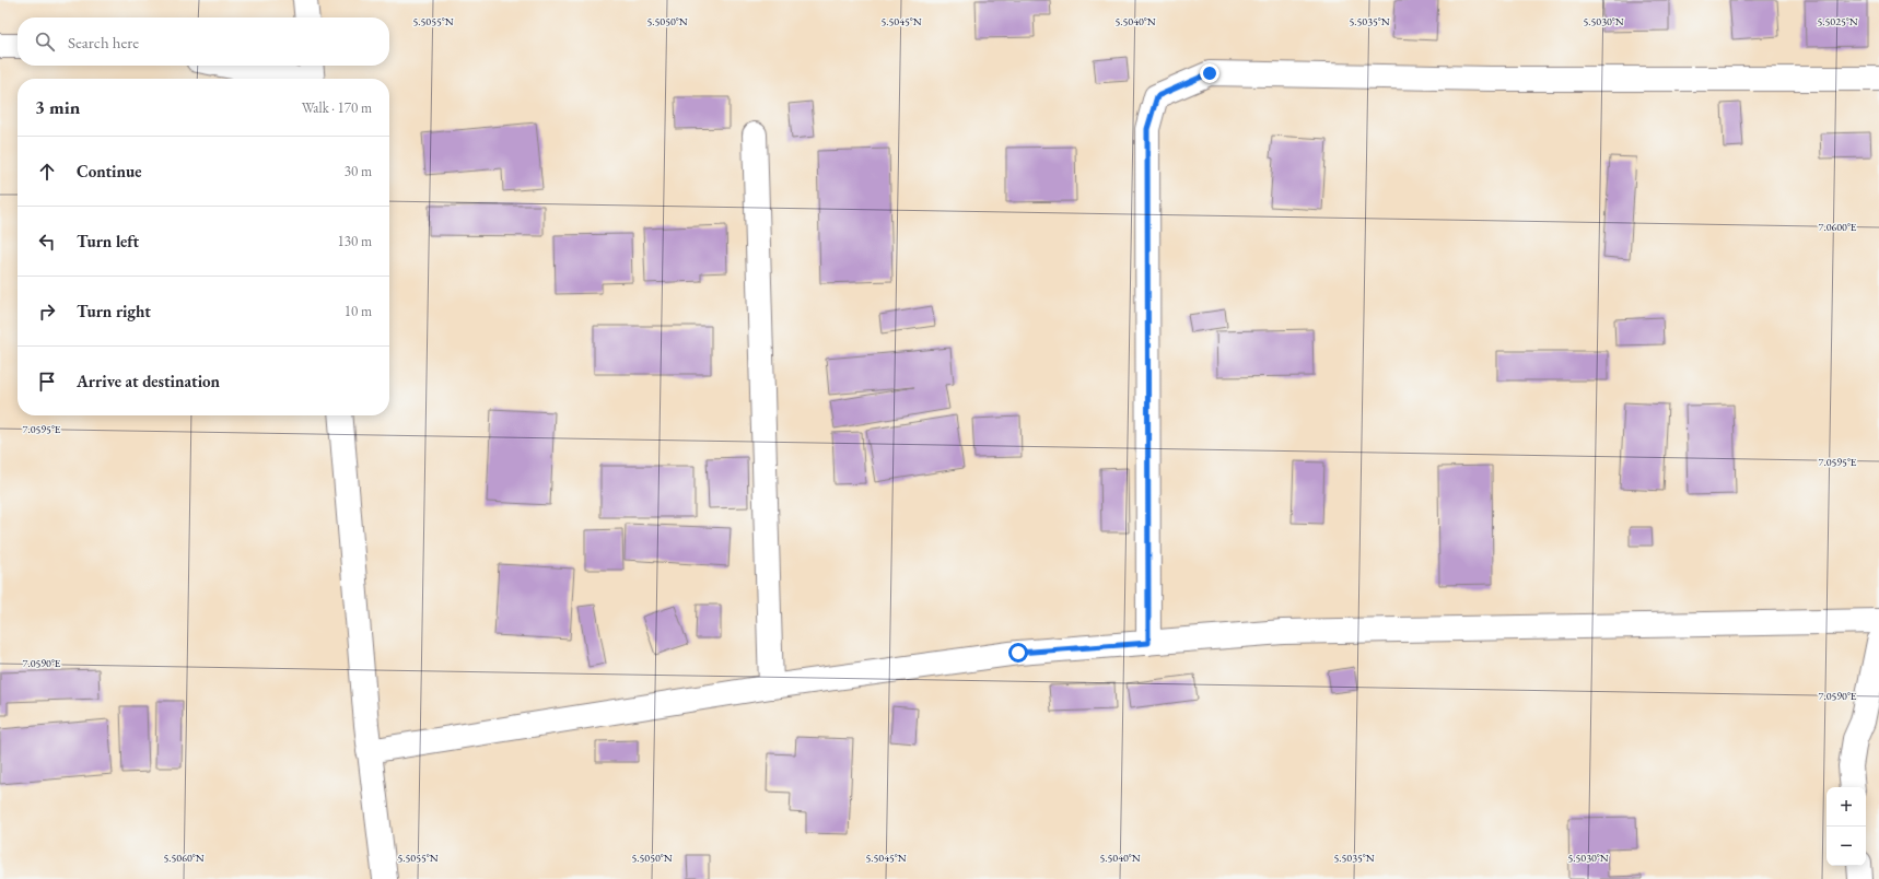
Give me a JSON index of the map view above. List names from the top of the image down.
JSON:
{
  "page": {
    "search": "Search here",
    "heading": ["3 min", "Walk · 170 m"],
    "list": [
      ["Continue", "30 m"],
      ["Turn left", "130 m"],
      ["Turn right", "10 m"],
      "Arrive at destination"
    ],
    "map_buttons": ["+", "−"]
  },
  "coordinates": [
    "5.5055°N",
    "5.5050°N",
    "5.5045°N",
    "5.5040°N",
    "5.5035°N",
    "5.5030°N",
    "5.5025°N",
    "7.0600°E",
    "7.0595°E",
    "7.0590°E",
    "5.5060°N"
  ]
}
